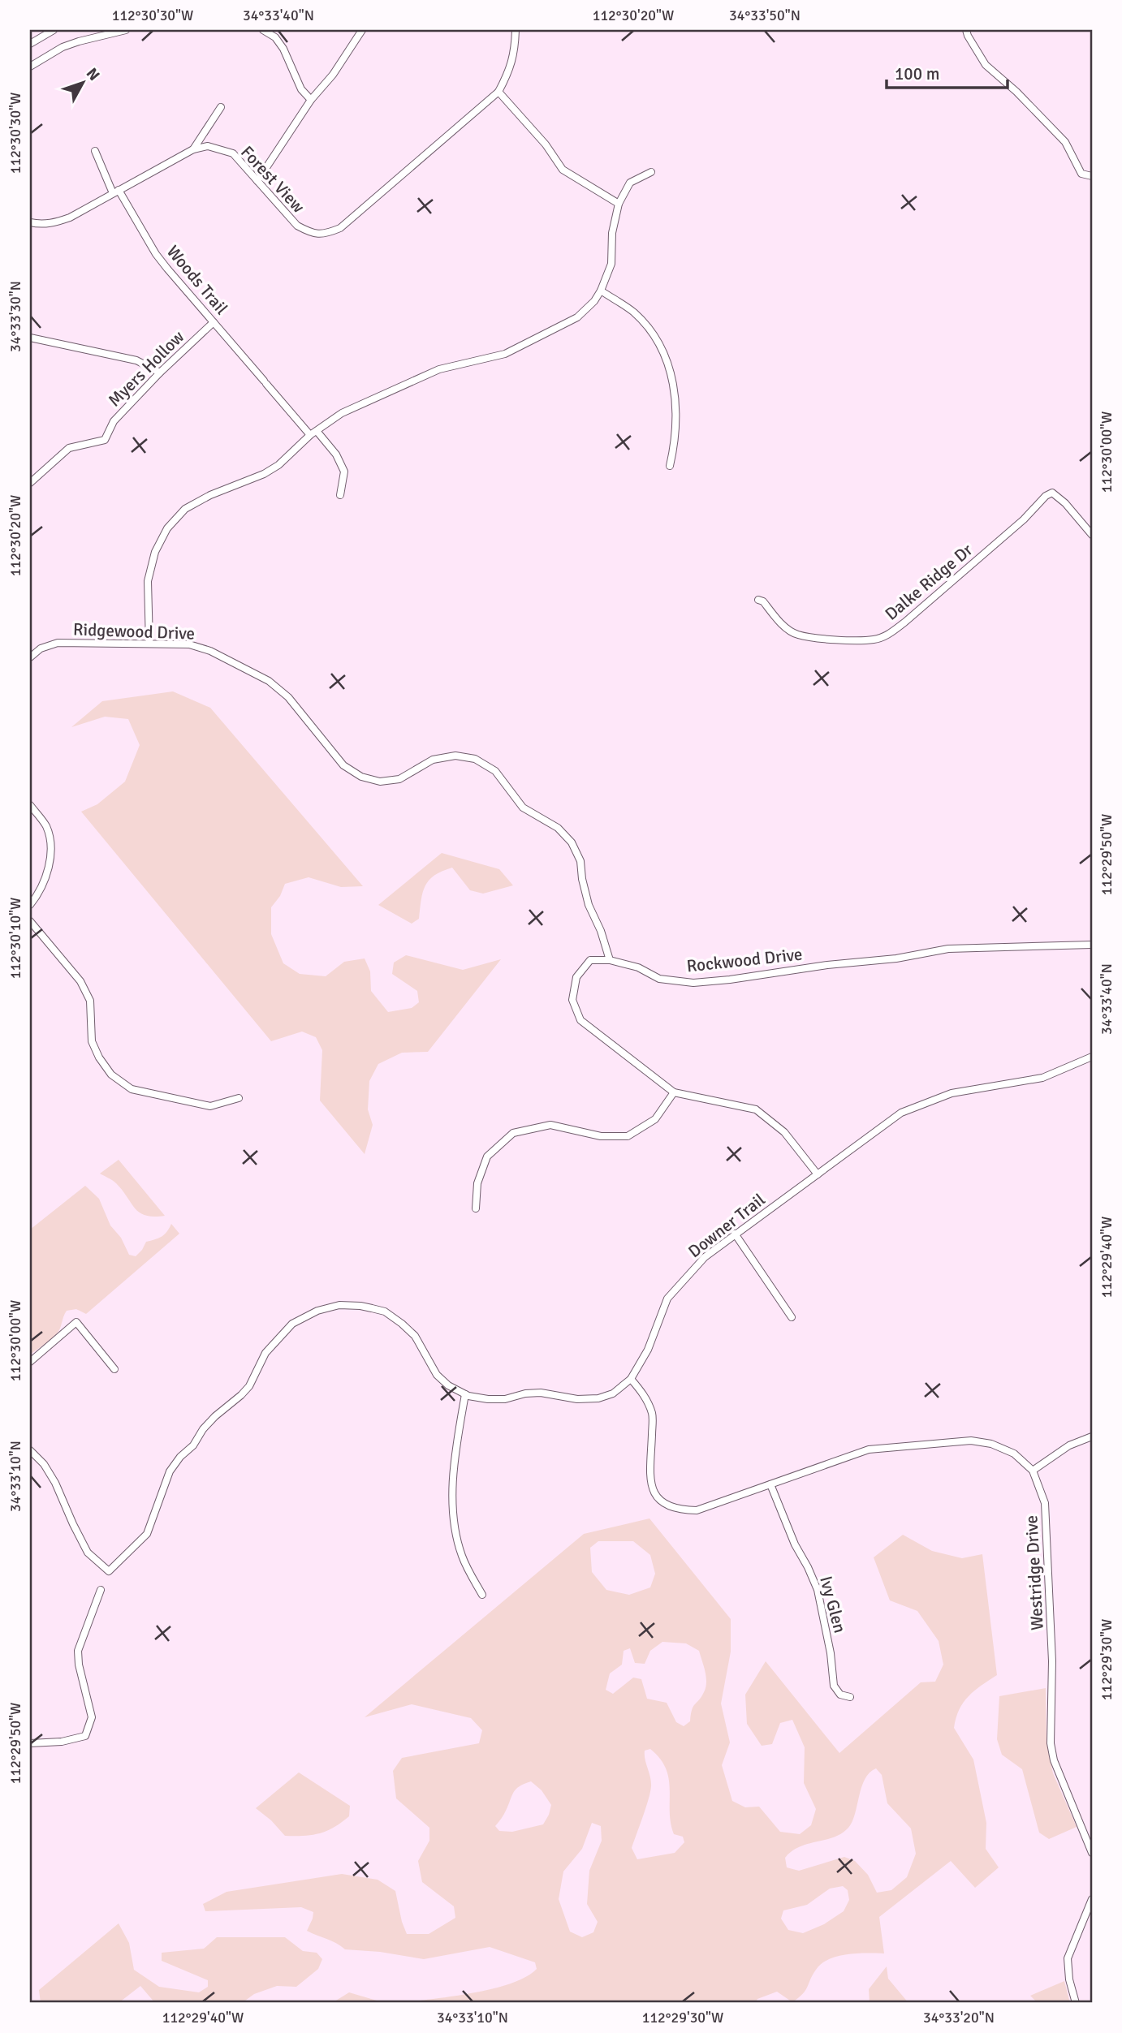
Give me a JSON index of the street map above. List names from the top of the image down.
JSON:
{
  "streets": {
    "street": [
      "Forest View",
      "Woods Trail",
      "Myers Hollow",
      "Dalke Ridge Dr",
      "Ridgewood Drive",
      "Rockwood Drive",
      "Downer Trail",
      "Westridge Drive",
      "Ivy Glen"
    ]
  },
  "crossings": [
    ["Woods Trail", "Myers Hollow"],
    ["Ridgewood Drive", "Rockwood Drive"],
    ["Rockwood Drive", "Downer Trail"],
    ["Downer Trail", "Westridge Drive"],
    ["Westridge Drive", "Ivy Glen"]
  ],
  "scale_bar": "100 m",
  "north": "top right",
  "coordinates": [
    "112°30'30\"W",
    "34°33'40\"N",
    "112°30'20\"W",
    "34°33'50\"N",
    "34°33'30\"N",
    "112°30'00\"W",
    "112°29'50\"W",
    "112°30'10\"W",
    "112°29'40\"W",
    "34°33'10\"N",
    "112°29'30\"W",
    "34°33'20\"N"
  ]
}
